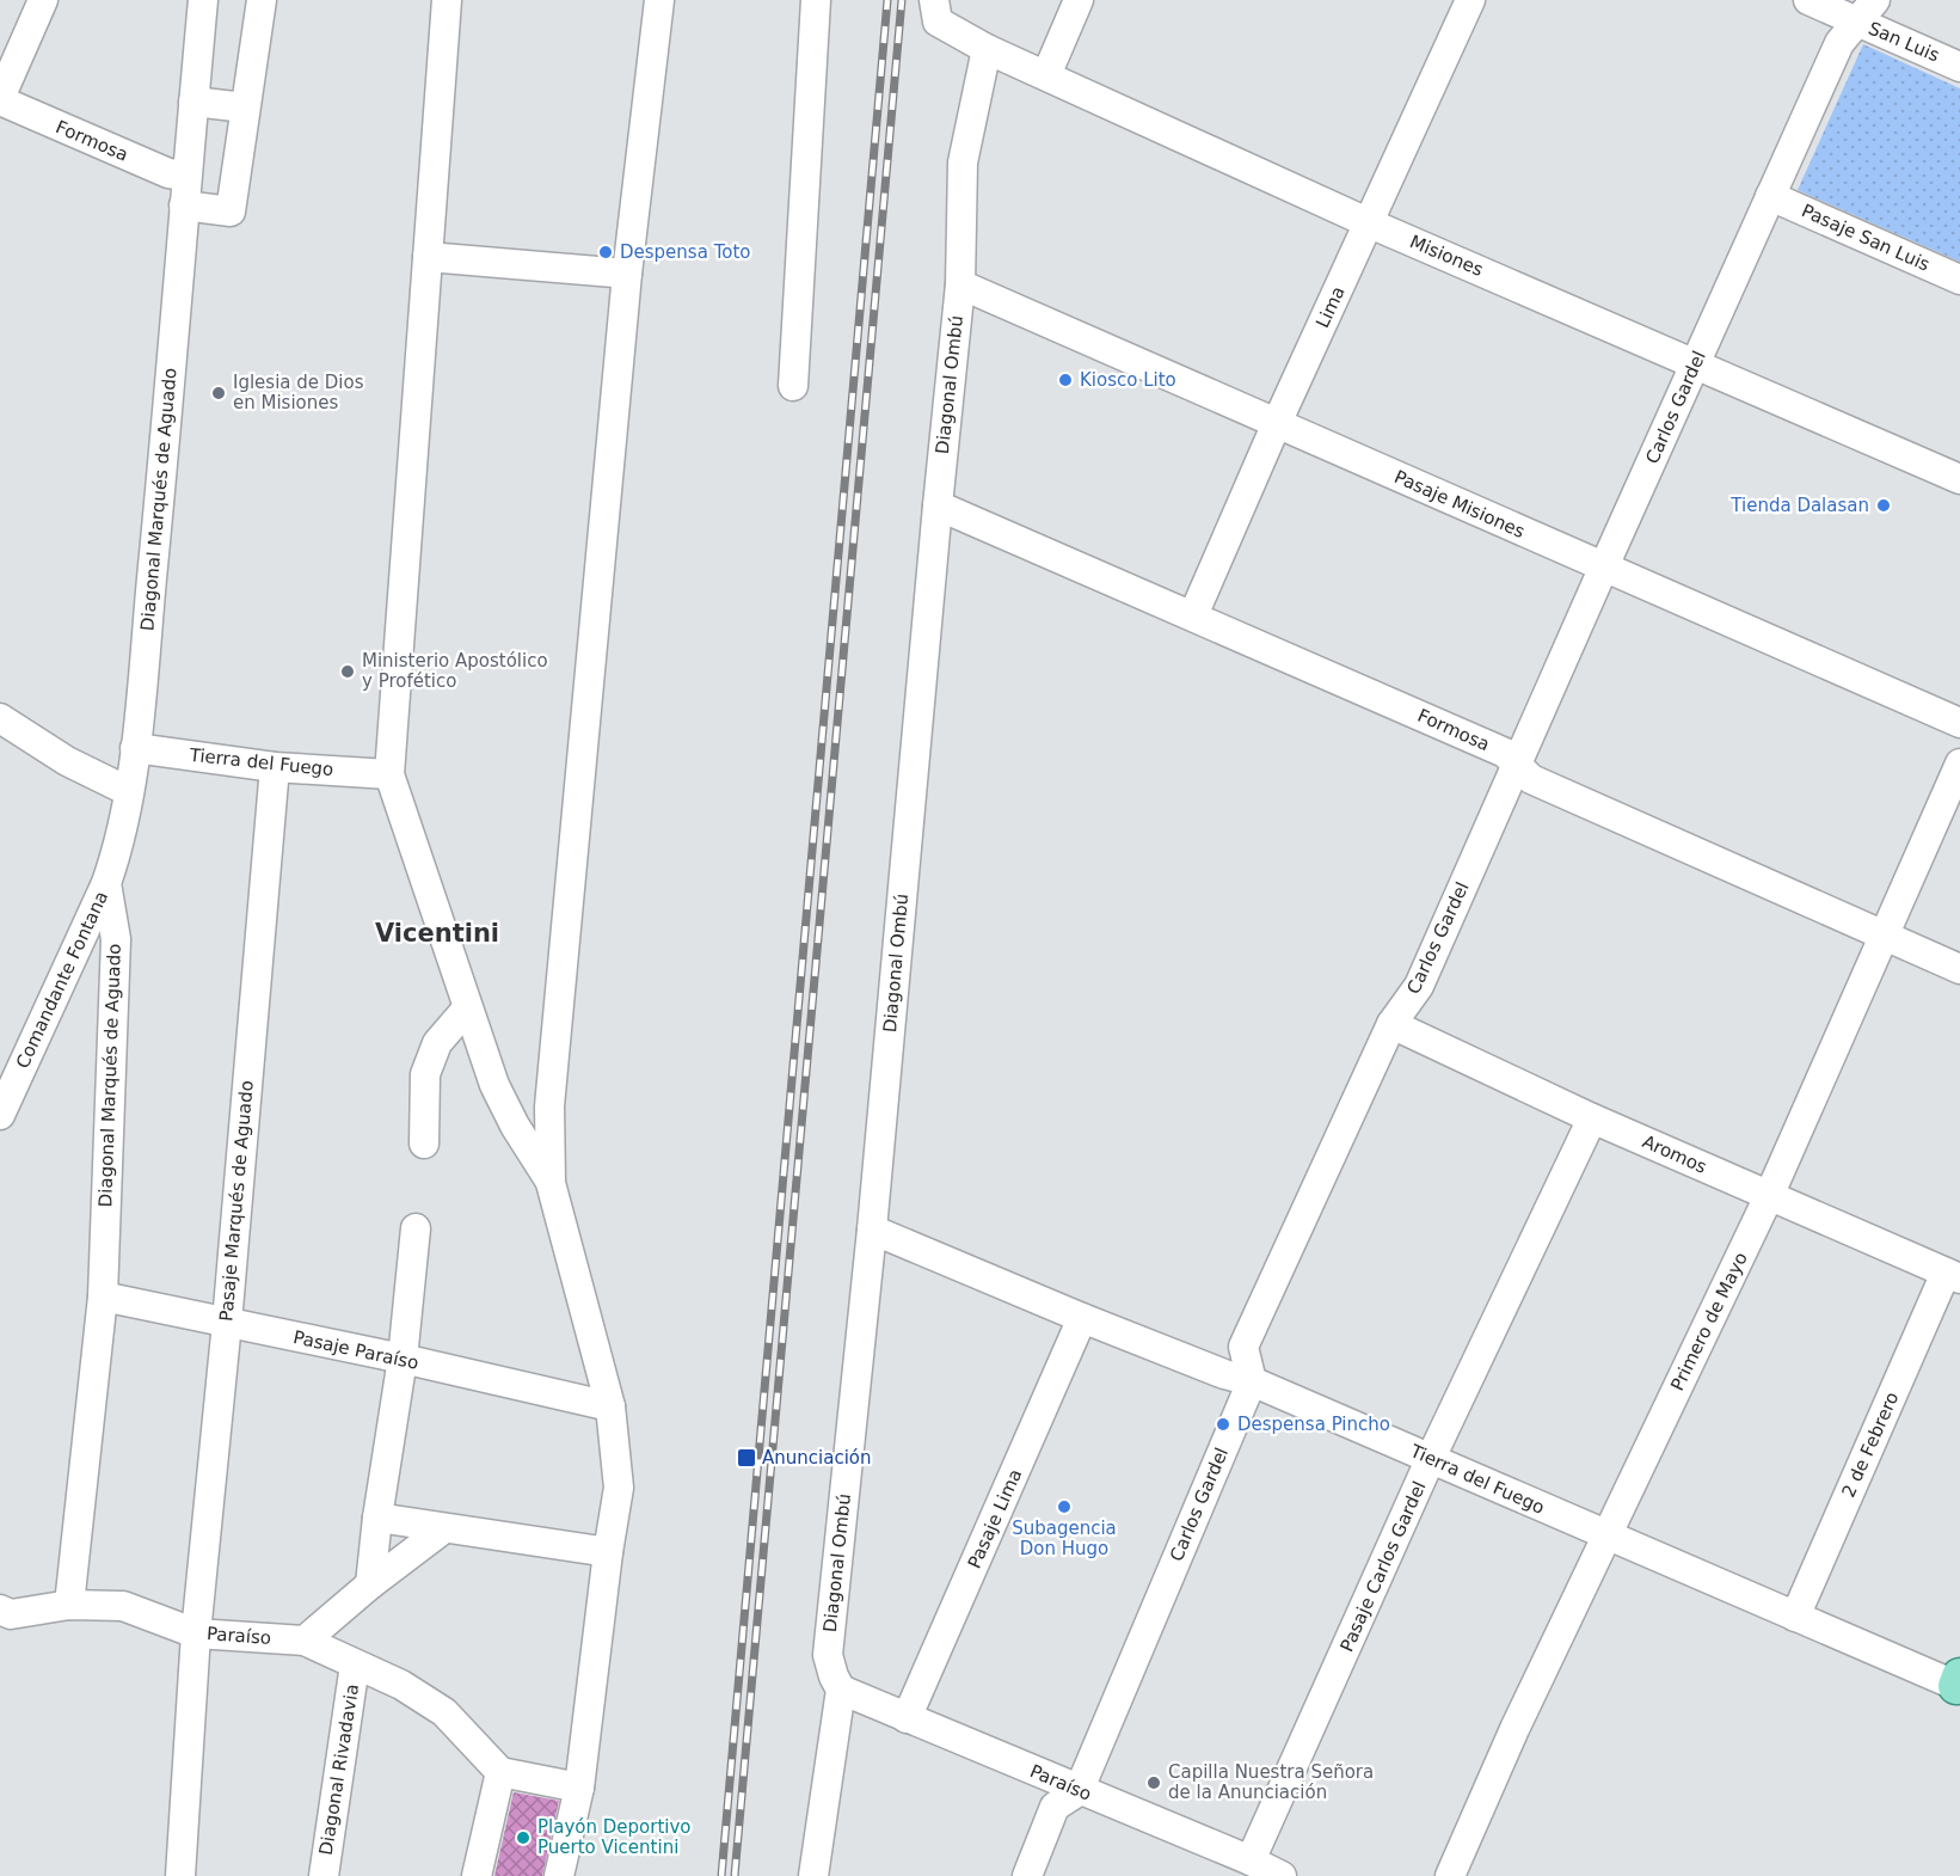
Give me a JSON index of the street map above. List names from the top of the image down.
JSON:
{
  "streets": {
    "street": [
      "San Luis",
      "Formosa",
      "Pasaje San Luis",
      "Misiones",
      "Lima",
      "Diagonal Ombú",
      "Carlos Gardel",
      "Diagonal Marqués de Aguado",
      "Pasaje Misiones",
      "Tierra del Fuego",
      "Comandante Fontana",
      "Aromos",
      "Pasaje Marqués de Aguado",
      "Primero de Mayo",
      "Pasaje Paraíso",
      "2 de Febrero",
      "Pasaje Lima",
      "Pasaje Carlos Gardel",
      "Paraíso",
      "Diagonal Rivadavia"
    ]
  },
  "crossings": [
    ["San Luis", "Carlos Gardel"],
    ["Formosa", "Lima"],
    ["Formosa", "Diagonal Ombú"],
    ["Formosa", "Carlos Gardel"],
    ["Formosa", "Diagonal Marqués de Aguado"],
    ["Formosa", "Primero de Mayo"],
    ["Pasaje San Luis", "Carlos Gardel"],
    ["Misiones", "Lima"],
    ["Misiones", "Diagonal Ombú"],
    ["Misiones", "Carlos Gardel"],
    ["Lima", "Pasaje Misiones"],
    ["Diagonal Ombú", "Pasaje Misiones"],
    ["Diagonal Ombú", "Tierra del Fuego"],
    ["Diagonal Ombú", "Paraíso"],
    ["Carlos Gardel", "Pasaje Misiones"],
    ["Carlos Gardel", "Tierra del Fuego"],
    ["Carlos Gardel", "Aromos"],
    ["Carlos Gardel", "Paraíso"],
    ["Diagonal Marqués de Aguado", "Tierra del Fuego"],
    ["Diagonal Marqués de Aguado", "Comandante Fontana"],
    ["Diagonal Marqués de Aguado", "Pasaje Paraíso"],
    ["Diagonal Marqués de Aguado", "Paraíso"],
    ["Tierra del Fuego", "Pasaje Marqués de Aguado"],
    ["Tierra del Fuego", "Primero de Mayo"],
    ["Tierra del Fuego", "2 de Febrero"],
    ["Tierra del Fuego", "Pasaje Lima"],
    ["Tierra del Fuego", "Pasaje Carlos Gardel"],
    ["Aromos", "Primero de Mayo"],
    ["Aromos", "2 de Febrero"],
    ["Aromos", "Pasaje Carlos Gardel"],
    ["Pasaje Marqués de Aguado", "Pasaje Paraíso"],
    ["Pasaje Marqués de Aguado", "Paraíso"],
    ["Pasaje Lima", "Paraíso"],
    ["Pasaje Carlos Gardel", "Paraíso"],
    ["Paraíso", "Diagonal Rivadavia"]
  ],
  "districts": ["Vicentini"],
  "places": {
    "other": [
      "Despensa Toto",
      "Kiosco Lito",
      "Iglesia de Dios en Misiones",
      "Tienda Dalasan",
      "Ministerio Apostólico y Profético",
      "Despensa Pincho",
      "Subagencia Don Hugo",
      "Capilla Nuestra Señora de la Anunciación",
      "Playón Deportivo Puerto Vicentini"
    ],
    "transit": ["Anunciación"]
  }
}
